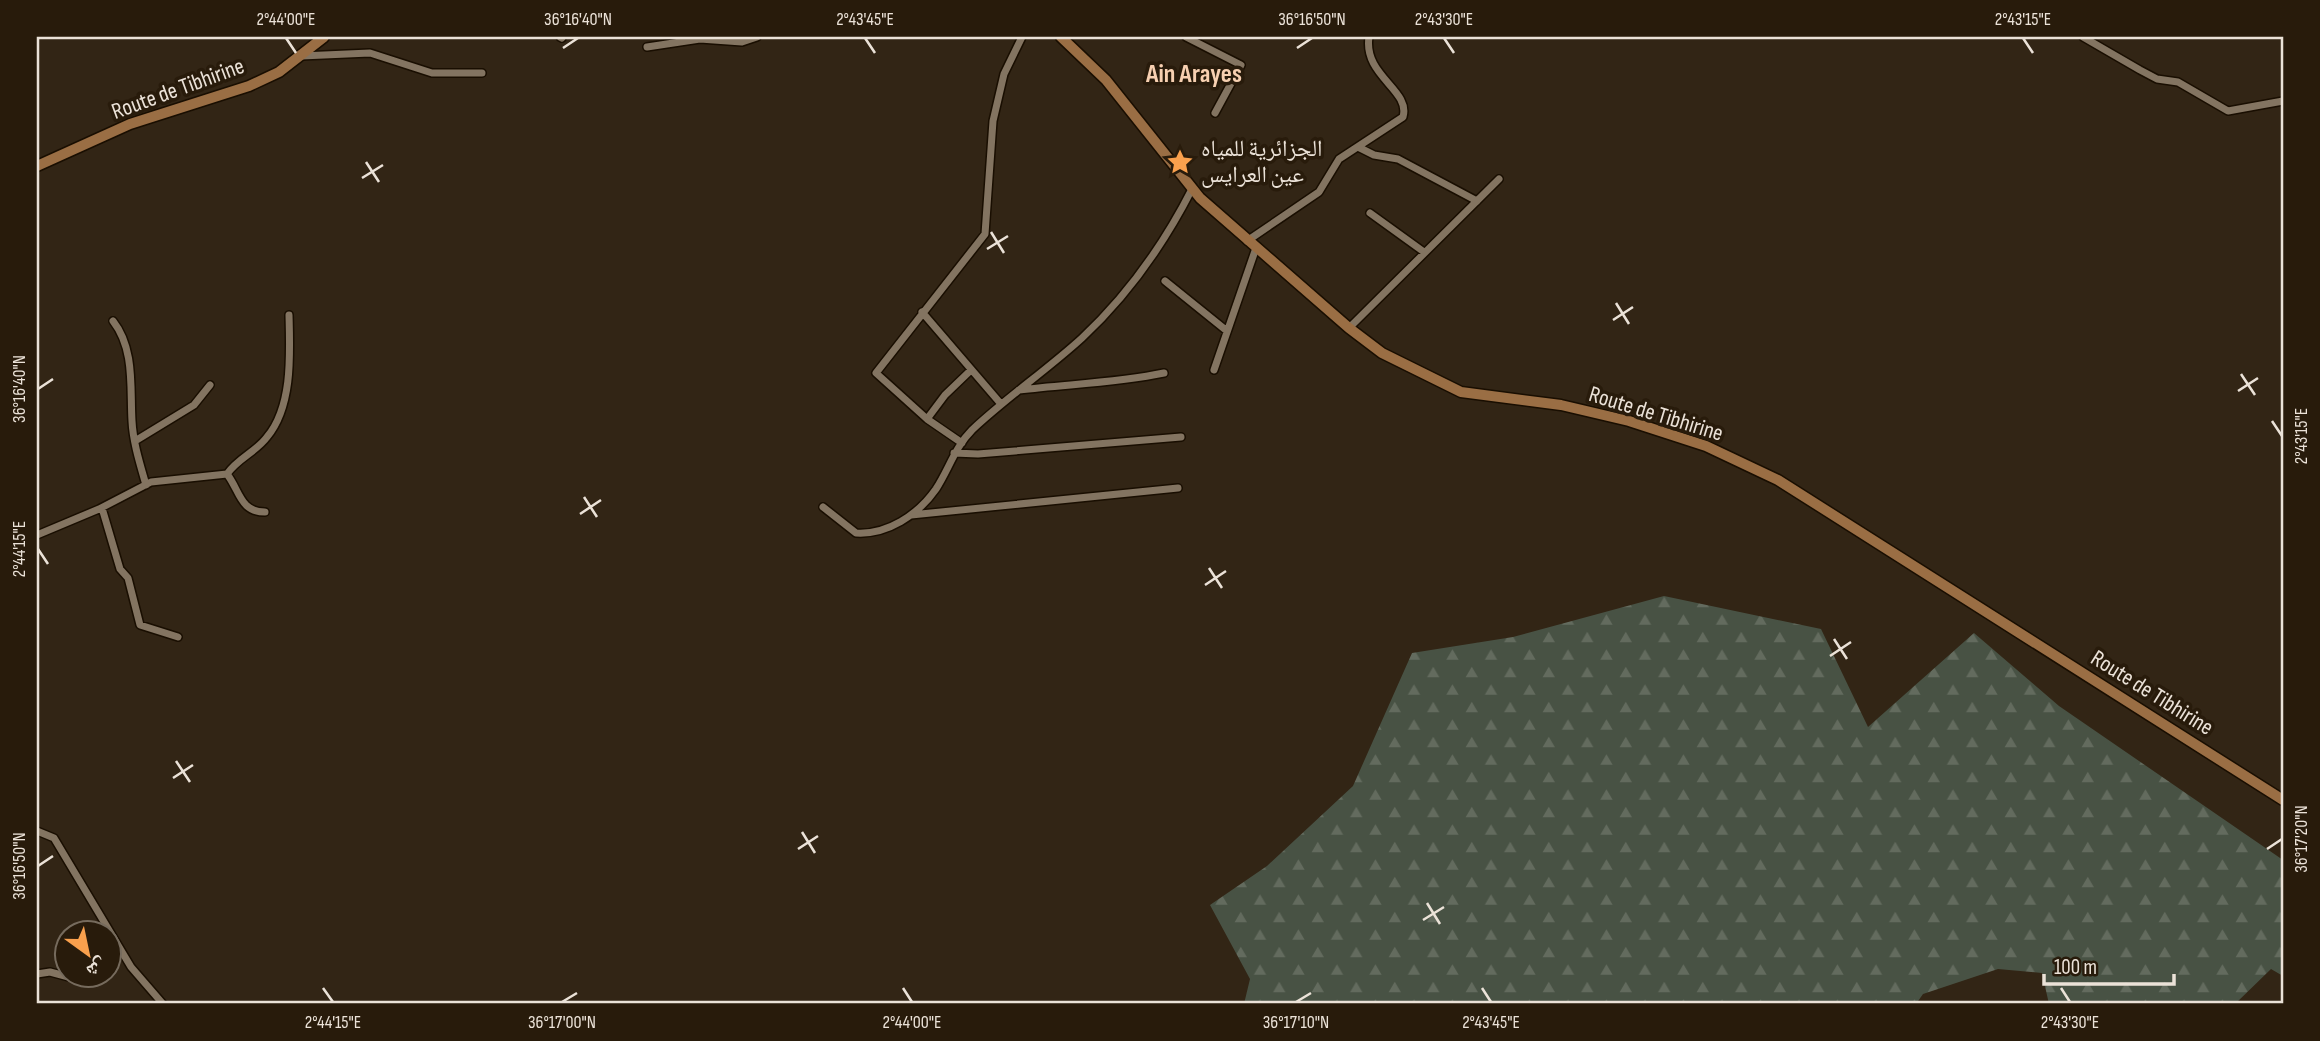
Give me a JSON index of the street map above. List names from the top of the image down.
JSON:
{
  "streets": {
    "street": ["Route de Tibhirine"]
  },
  "districts": ["Ain Arayes"],
  "places": {
    "place": ["الجزائرية للمياه عين العرايس"]
  },
  "scale_bar": "100 m",
  "north": "bottom right",
  "coordinates": [
    "2°44'00\"E",
    "36°16'40\"N",
    "2°43'45\"E",
    "36°16'50\"N",
    "2°43'30\"E",
    "2°43'15\"E",
    "2°44'15\"E",
    "36°17'20\"N",
    "36°17'00\"N",
    "36°17'10\"N"
  ]
}
